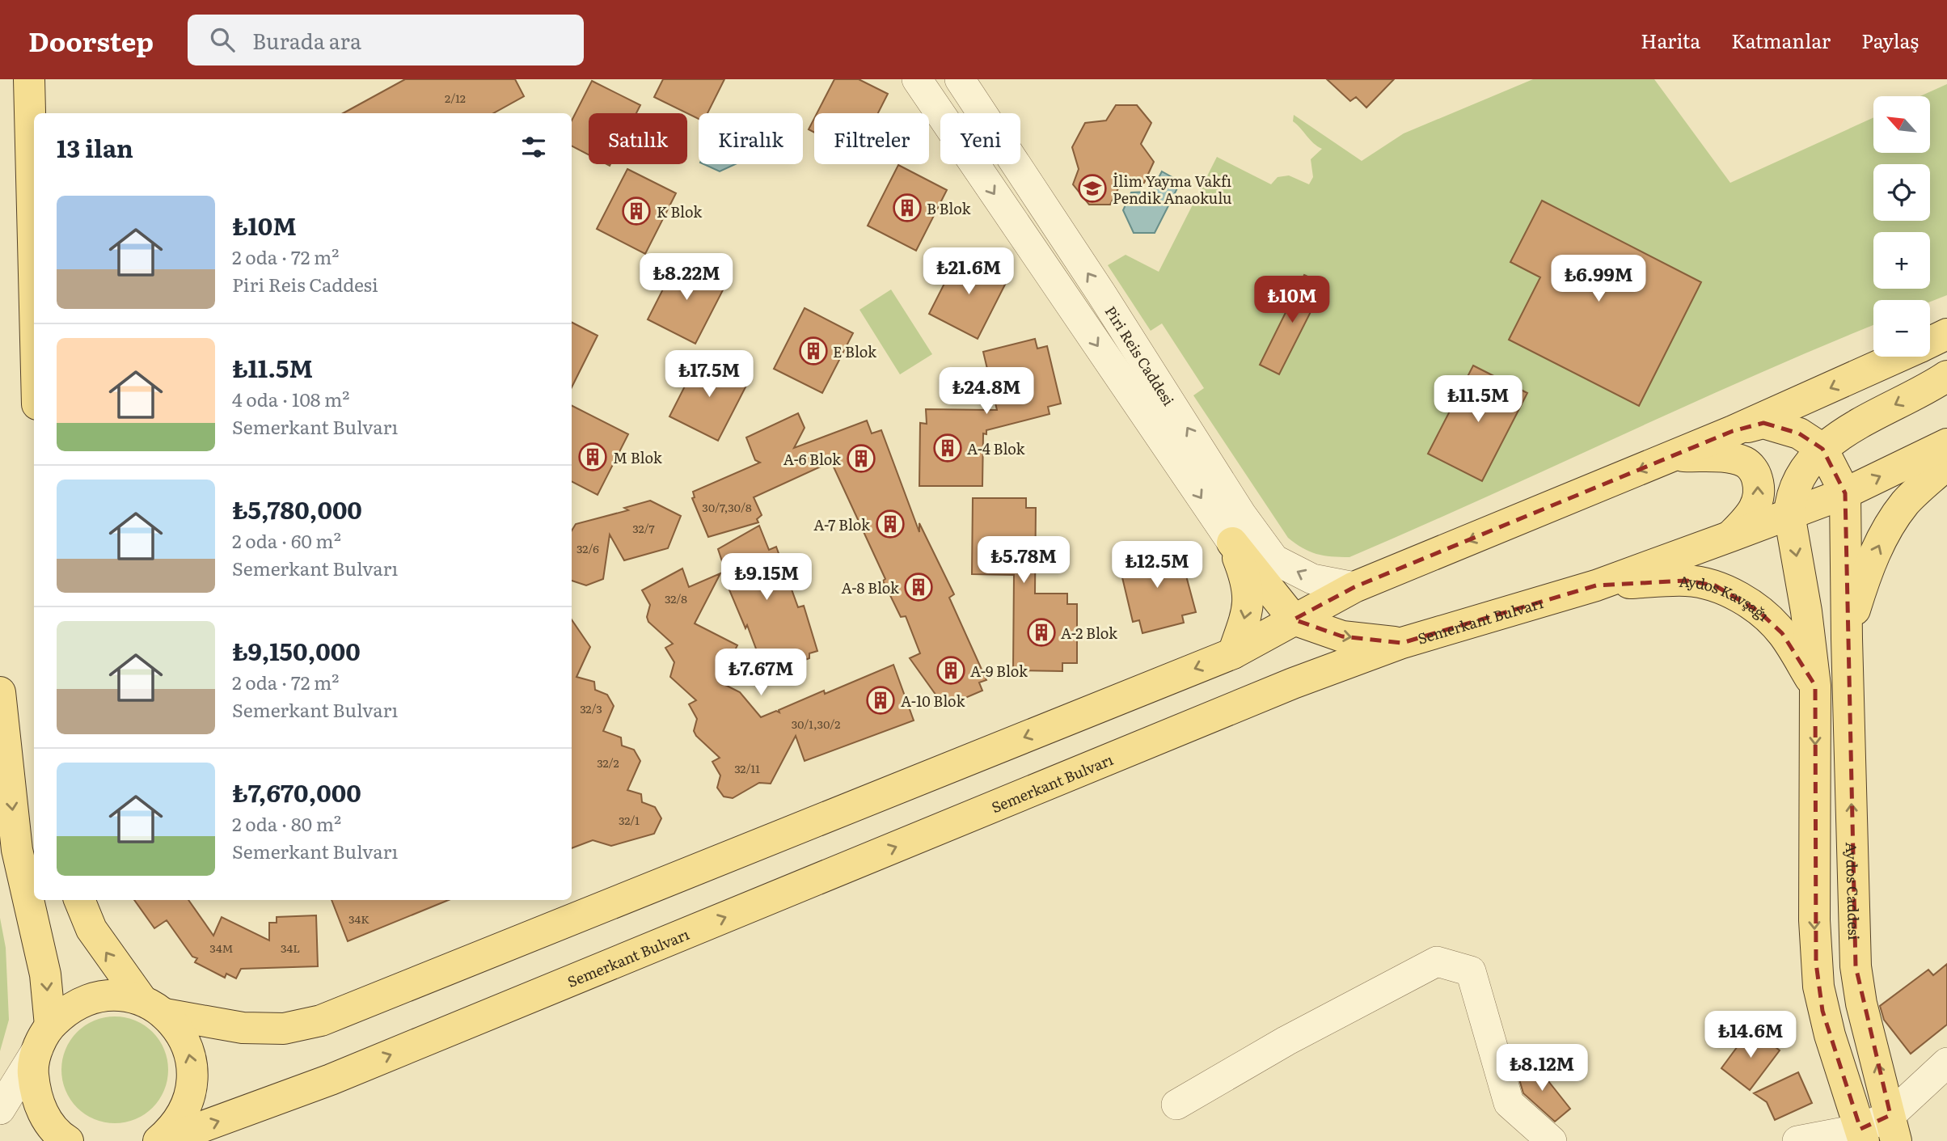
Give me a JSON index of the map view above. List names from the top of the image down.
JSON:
{
  "streets": {
    "main road": ["Aydos Kavşağı", "Semerkant Bulvarı", "Aydos Caddesi"],
    "street": ["Piri Reis Caddesi"]
  },
  "crossings": [
    ["Aydos Kavşağı", "Semerkant Bulvarı"],
    ["Semerkant Bulvarı", "Aydos Caddesi"]
  ],
  "places": {
    "school or university": ["İlim Yayma Vakfı Pendik Anaokulu"],
    "building": [
      "B Blok",
      "K Blok",
      "E Blok",
      "A-4 Blok",
      "M Blok",
      "A-6 Blok",
      "A-7 Blok",
      "A-8 Blok",
      "A-2 Blok",
      "A-9 Blok",
      "A-10 Blok"
    ]
  },
  "house_numbers": [
    "2/12",
    "30/7,30/8",
    "32/7",
    "32/6",
    "32/8",
    "32/3",
    "30/1,30/2",
    "32/2",
    "32/11",
    "32/1",
    "34K",
    "34M",
    "34L"
  ],
  "north": "top left",
  "page": {
    "header": "Doorstep",
    "search": "Burada ara",
    "nav": ["Harita", "Katmanlar", "Paylaş"],
    "map_buttons": ["+", "−"],
    "chip": [
      "Satılık",
      "Kiralık",
      "Filtreler",
      "Yeni"
    ],
    "heading": "13 ilan",
    "list": [
      {
        "name": "₺10M",
        "note": "2 oda · 72 m² · Piri Reis Caddesi"
      },
      {
        "name": "₺11.5M",
        "note": "4 oda · 108 m² · Semerkant Bulvarı"
      },
      {
        "name": "₺5,780,000",
        "note": "2 oda · 60 m² · Semerkant Bulvarı"
      },
      {
        "name": "₺9,150,000",
        "note": "2 oda · 72 m² · Semerkant Bulvarı"
      },
      {
        "name": "₺7,670,000",
        "note": "2 oda · 80 m² · Semerkant Bulvarı"
      }
    ],
    "price": [
      "₺21.6M",
      "₺8.22M",
      "₺6.99M",
      "₺10M",
      "₺17.5M",
      "₺24.8M",
      "₺11.5M",
      "₺5.78M",
      "₺12.5M",
      "₺9.15M",
      "₺7.67M",
      "₺14.6M",
      "₺8.12M"
    ]
  }
}
